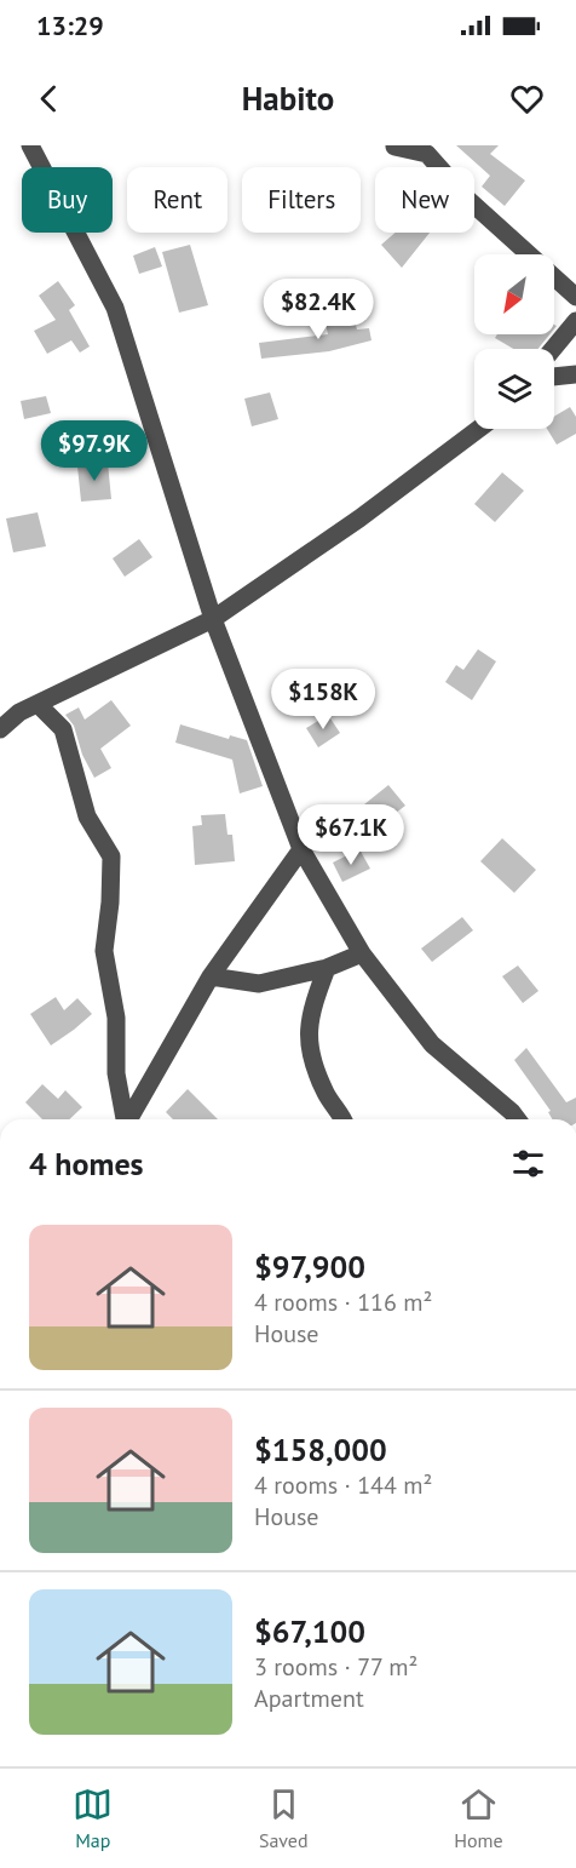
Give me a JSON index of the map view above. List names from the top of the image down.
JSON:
{
  "north": "bottom left",
  "page": {
    "status": "13:29",
    "header": "Habito",
    "chip": [
      "Buy",
      "Rent",
      "Filters",
      "New"
    ],
    "price": [
      "$82.4K",
      "$97.9K",
      "$158K",
      "$67.1K"
    ],
    "heading": "4 homes",
    "list": [
      {
        "name": "$97,900",
        "note": "4 rooms · 116 m² · House"
      },
      {
        "name": "$158,000",
        "note": "4 rooms · 144 m² · House"
      },
      {
        "name": "$67,100",
        "note": "3 rooms · 77 m² · Apartment"
      }
    ],
    "tabs": ["Map", "Saved", "Home"]
  }
}
